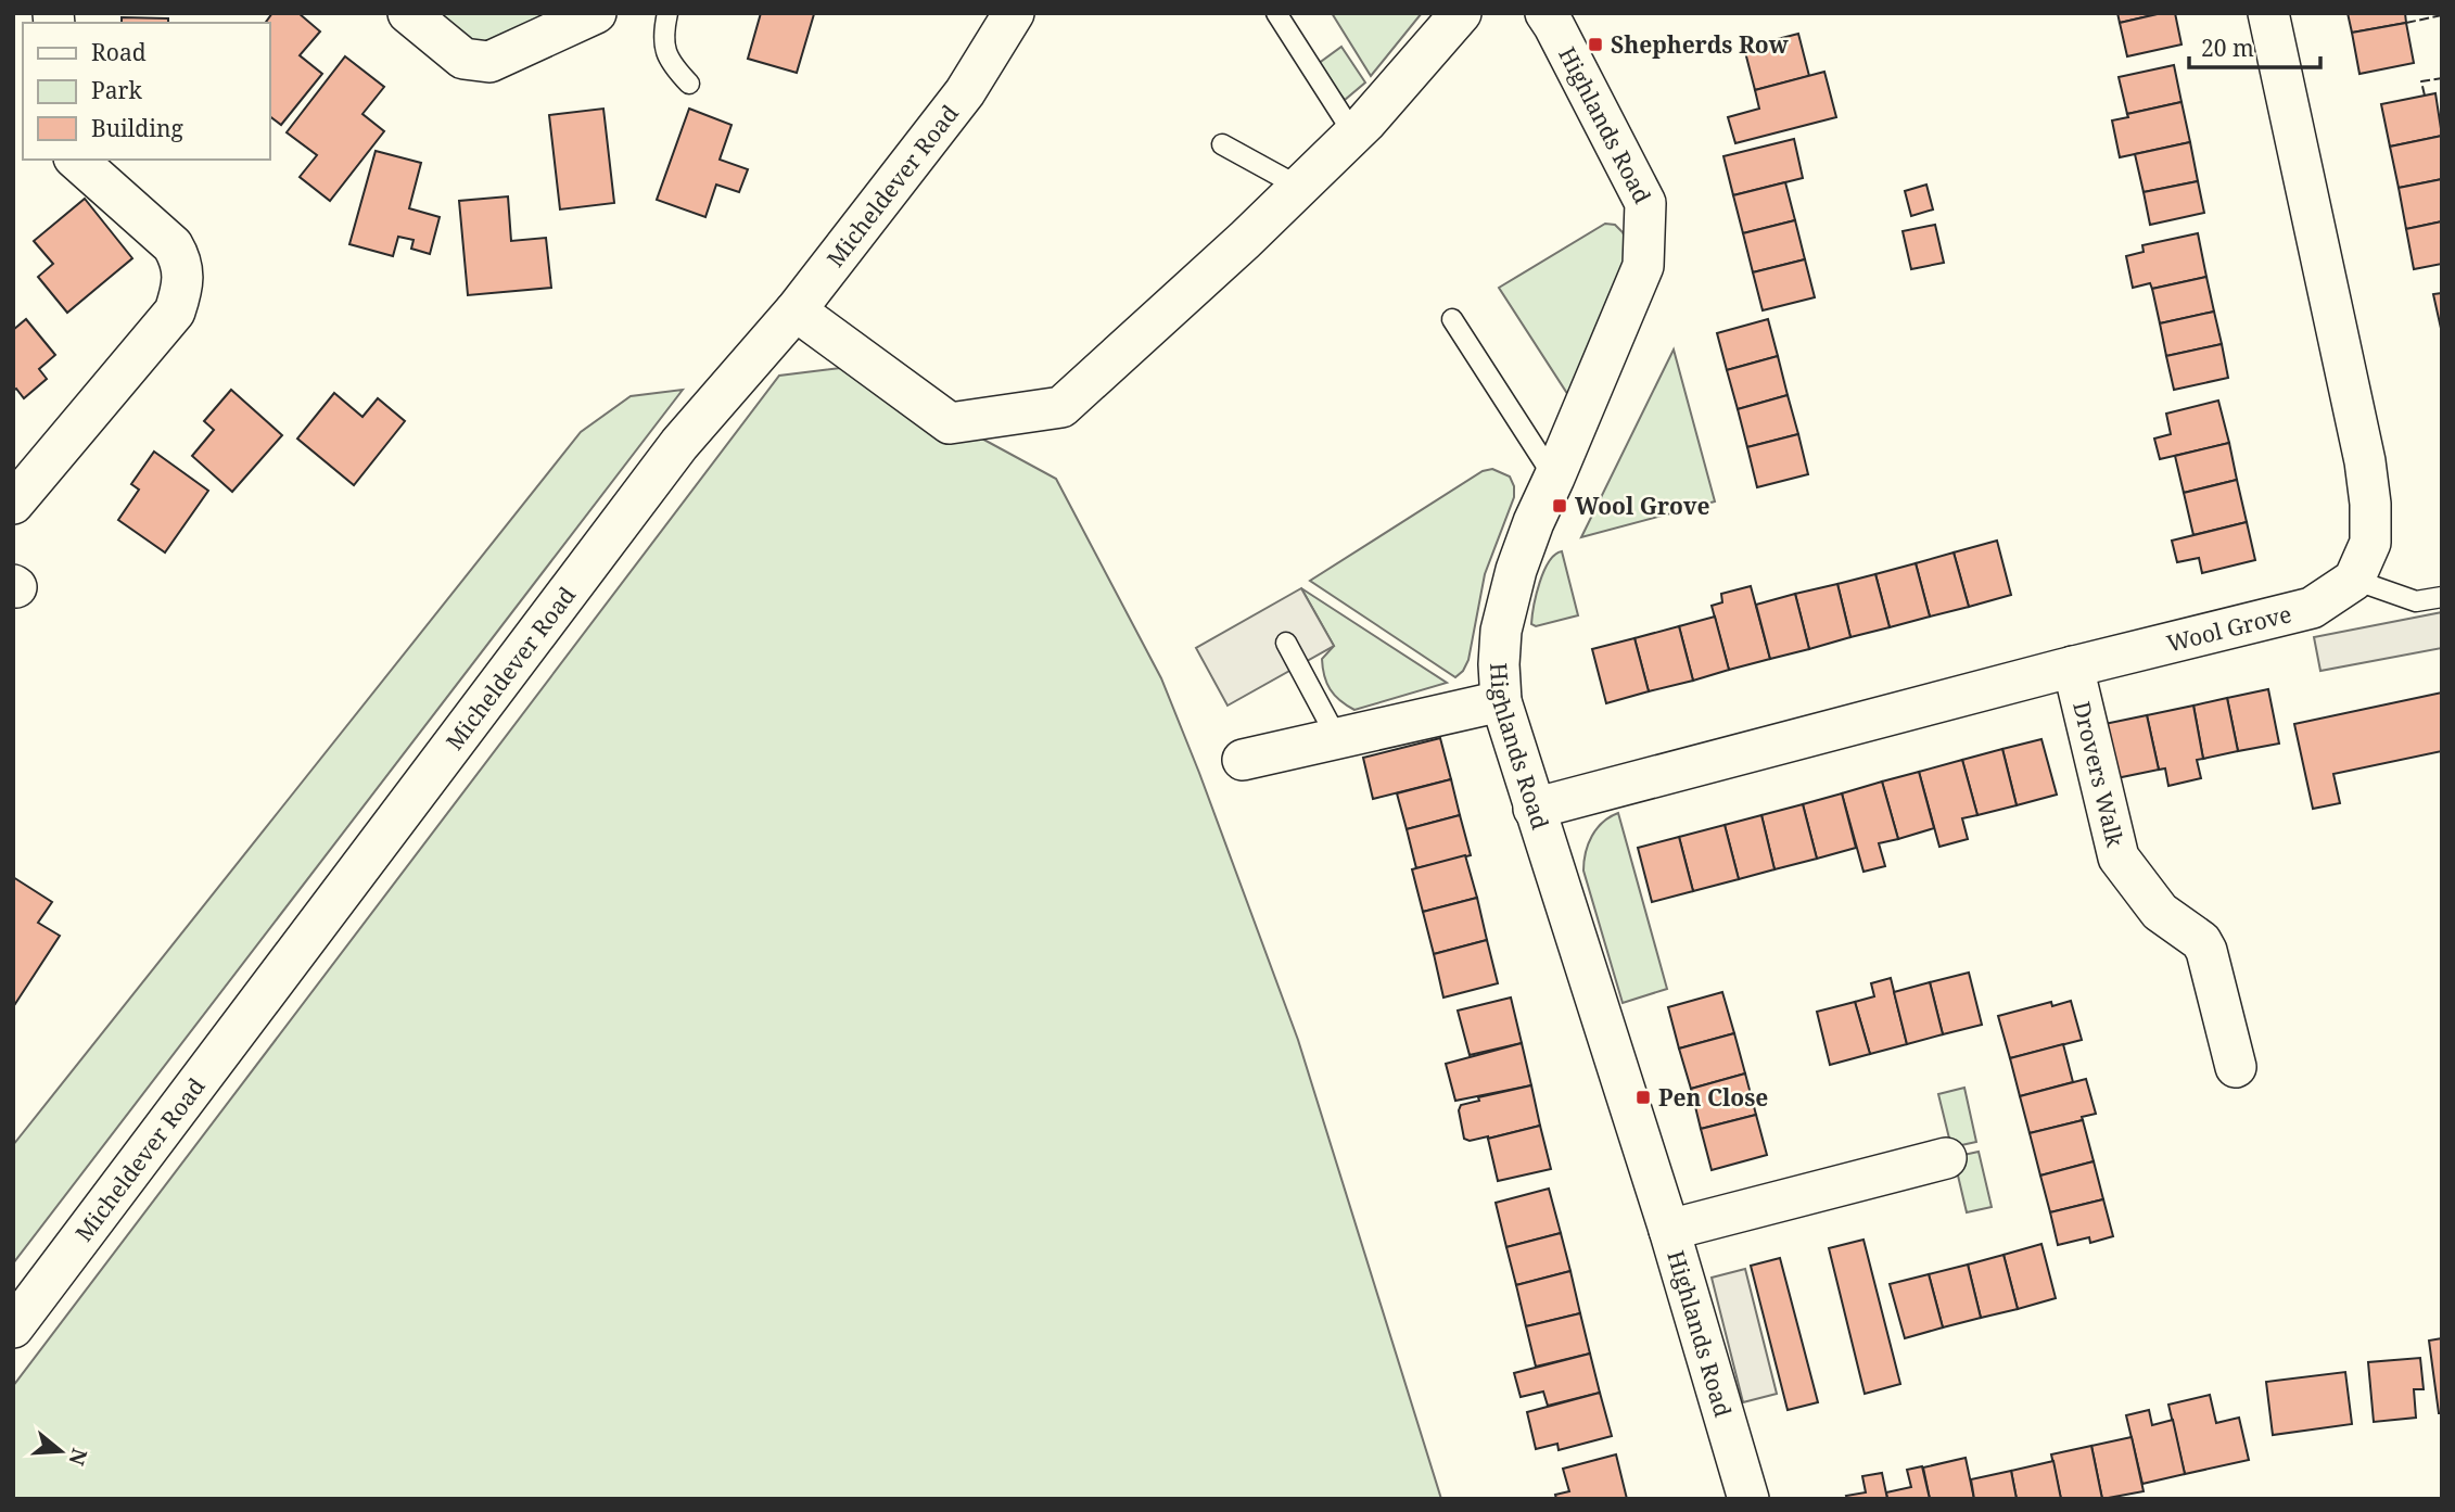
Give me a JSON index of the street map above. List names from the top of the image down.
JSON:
{
  "streets": {
    "street": [
      "Highlands Road",
      "Micheldever Road",
      "Wool Grove",
      "Drovers Walk"
    ]
  },
  "crossings": [
    ["Highlands Road", "Wool Grove"],
    ["Wool Grove", "Drovers Walk"]
  ],
  "places": {
    "transit": ["Shepherds Row", "Wool Grove", "Pen Close"]
  },
  "legend": ["Road", "Park", "Building"],
  "scale_bar": "20 m",
  "north": "right"
}
